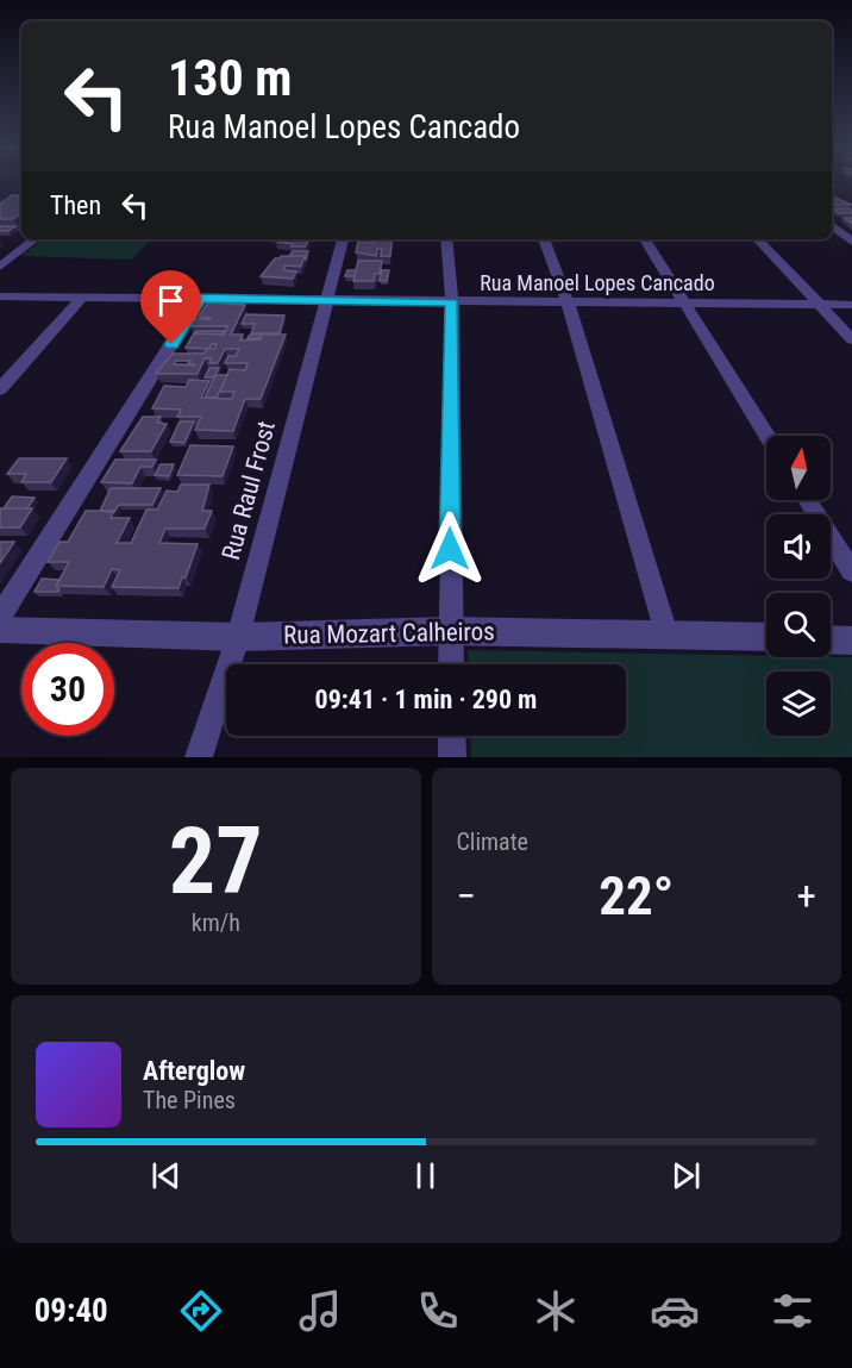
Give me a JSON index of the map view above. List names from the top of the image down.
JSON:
{
  "streets": {
    "street": ["Rua Manoel Lopes Cancado", "Rua Raul Frost", "Rua Mozart Calheiros"]
  },
  "crossings": [
    ["Rua Manoel Lopes Cancado", "Rua Raul Frost"],
    ["Rua Raul Frost", "Rua Mozart Calheiros"]
  ],
  "north": "top",
  "page": {
    "turn": ["130 m", "Rua Manoel Lopes Cancado"],
    "then": "Then",
    "limit": "30",
    "trip": "09:41 · 1 min · 290 m",
    "tile": [
      ["27", "km/h"],
      "Climate"
    ],
    "heat": ["−", "22°", "+"],
    "song": ["Afterglow", "The Pines"],
    "tabs": "09:40"
  }
}
